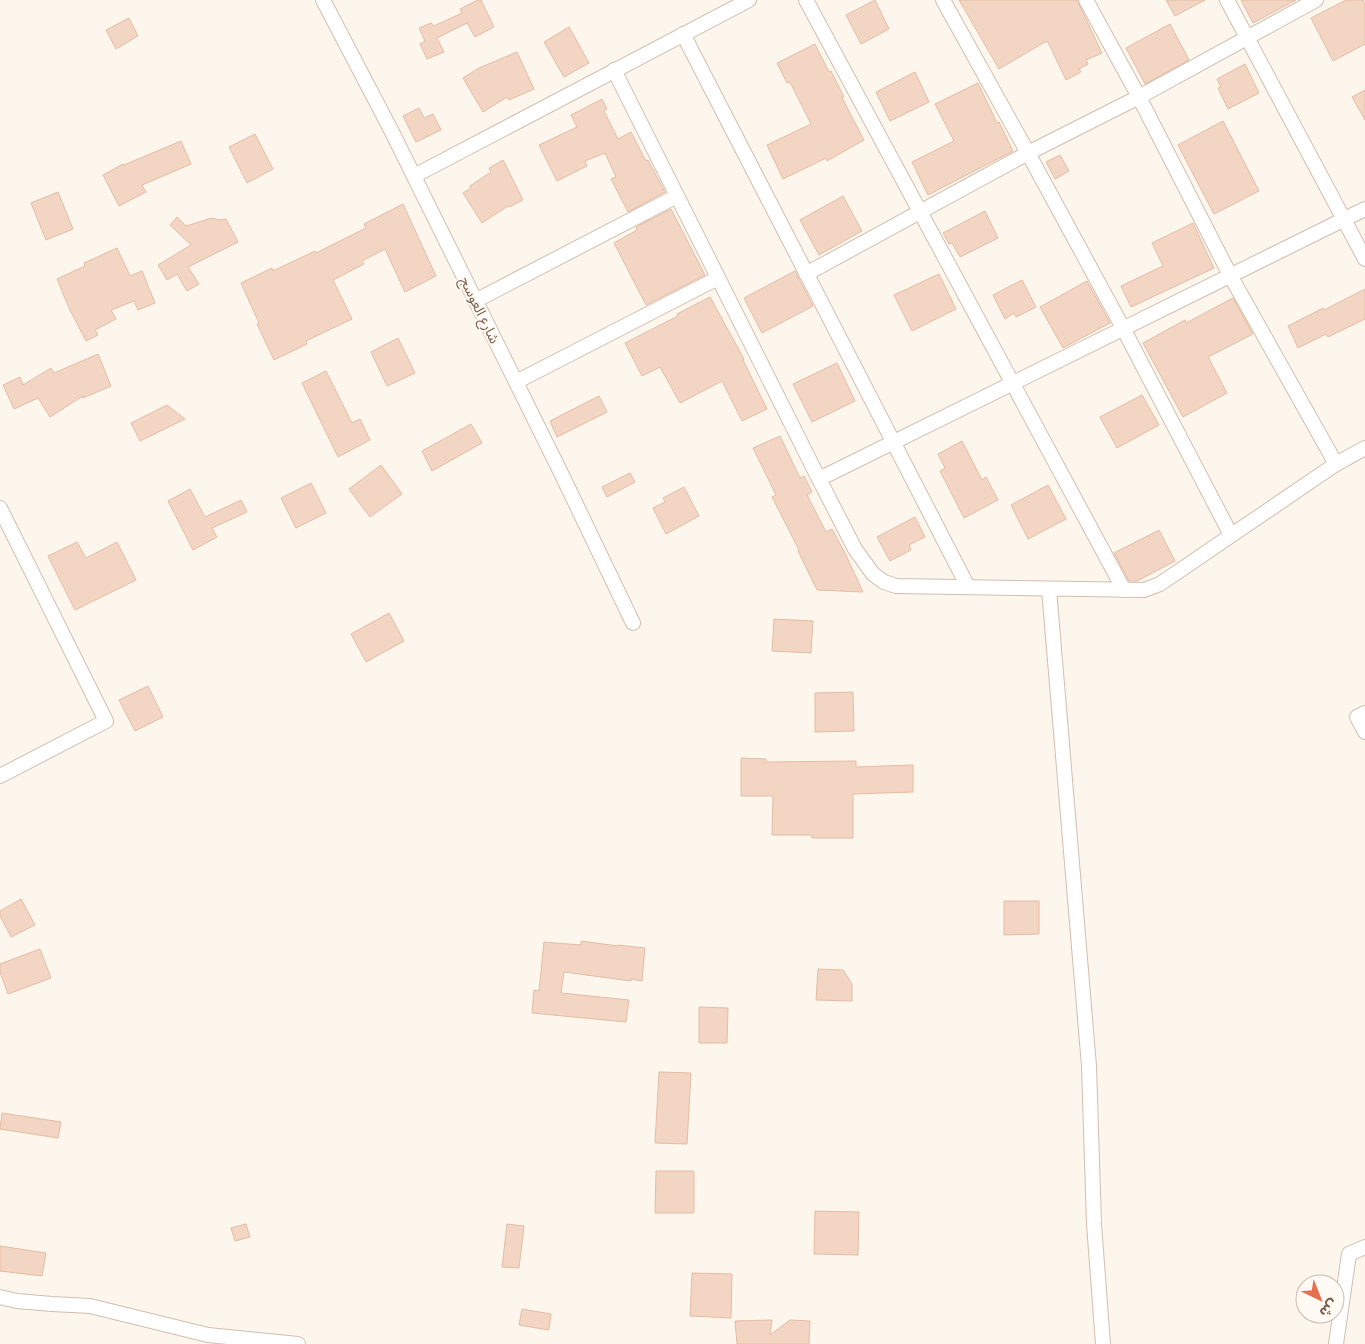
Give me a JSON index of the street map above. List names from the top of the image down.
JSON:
{
  "streets": {
    "street": ["شارع العوسج"]
  },
  "north": "bottom right"
}
